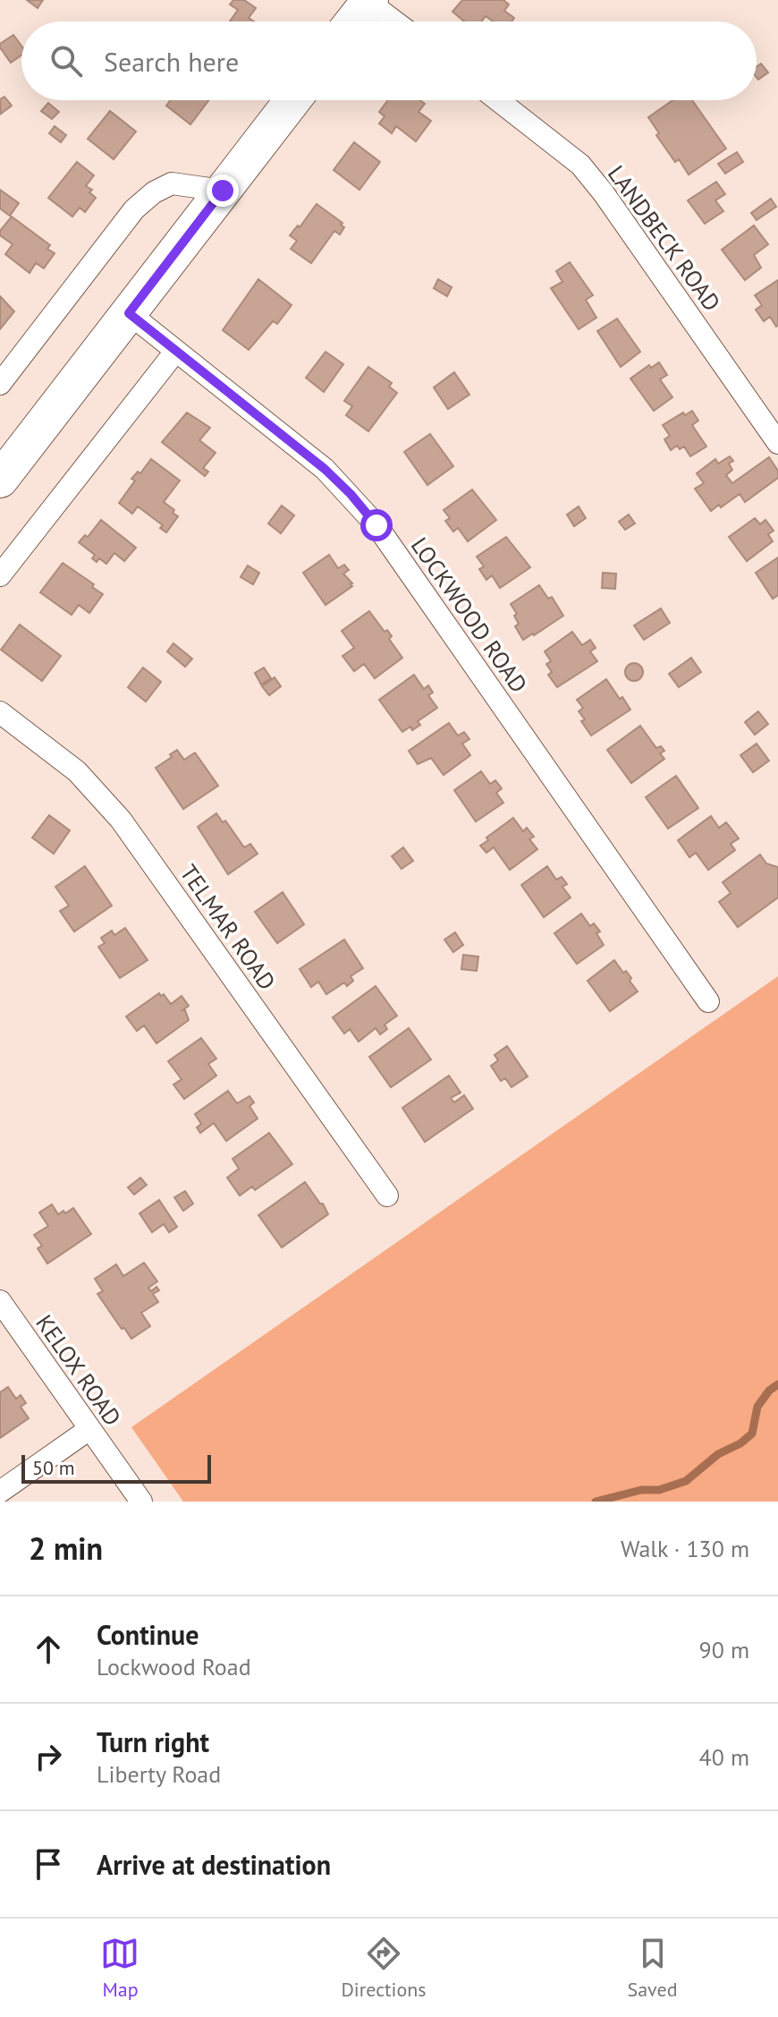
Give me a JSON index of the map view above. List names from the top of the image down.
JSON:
{
  "streets": {
    "street": [
      "LANDBECK ROAD",
      "LOCKWOOD ROAD",
      "TELMAR ROAD",
      "KELOX ROAD"
    ]
  },
  "scale_bar": "50 m",
  "page": {
    "search": "Search here",
    "scale": "50 m",
    "heading": ["2 min", "Walk · 130 m"],
    "list": [
      ["Continue", "Lockwood Road", "90 m"],
      ["Turn right", "Liberty Road", "40 m"],
      "Arrive at destination"
    ],
    "nav": ["Map", "Directions", "Saved"]
  }
}
